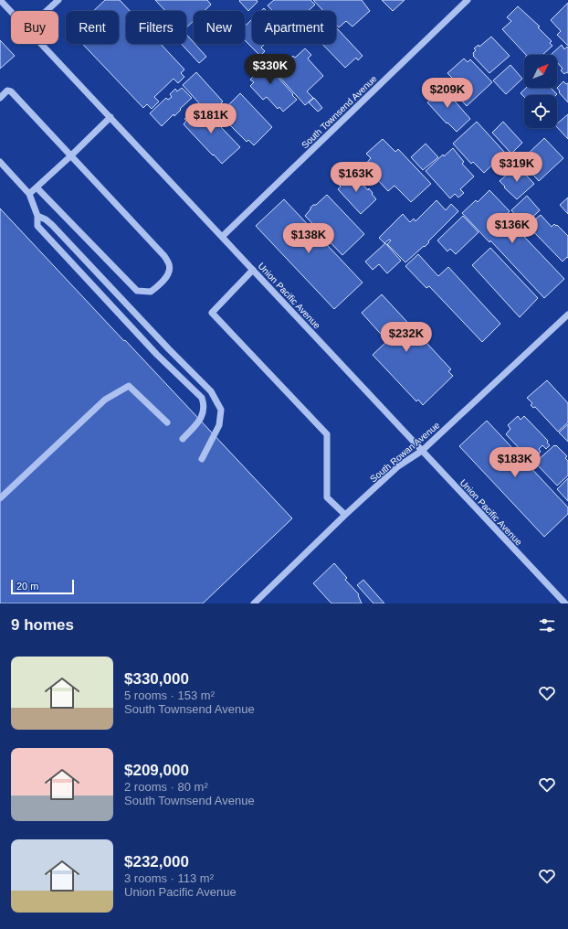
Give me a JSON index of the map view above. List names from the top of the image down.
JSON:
{
  "streets": {
    "street": ["South Townsend Avenue", "Union Pacific Avenue", "South Rowan Avenue"]
  },
  "crossings": [
    ["South Townsend Avenue", "Union Pacific Avenue"],
    ["Union Pacific Avenue", "South Rowan Avenue"]
  ],
  "scale_bar": "20 m",
  "north": "top right",
  "page": {
    "chip": [
      "Buy",
      "Rent",
      "Filters",
      "New",
      "Apartment"
    ],
    "price": [
      "$330K",
      "$209K",
      "$181K",
      "$319K",
      "$163K",
      "$136K",
      "$138K",
      "$232K",
      "$183K"
    ],
    "scale": "20 m",
    "heading": "9 homes",
    "list": [
      {
        "name": "$330,000",
        "note": "5 rooms · 153 m² · South Townsend Avenue"
      },
      {
        "name": "$209,000",
        "note": "2 rooms · 80 m² · South Townsend Avenue"
      },
      {
        "name": "$232,000",
        "note": "3 rooms · 113 m² · Union Pacific Avenue"
      }
    ]
  }
}
